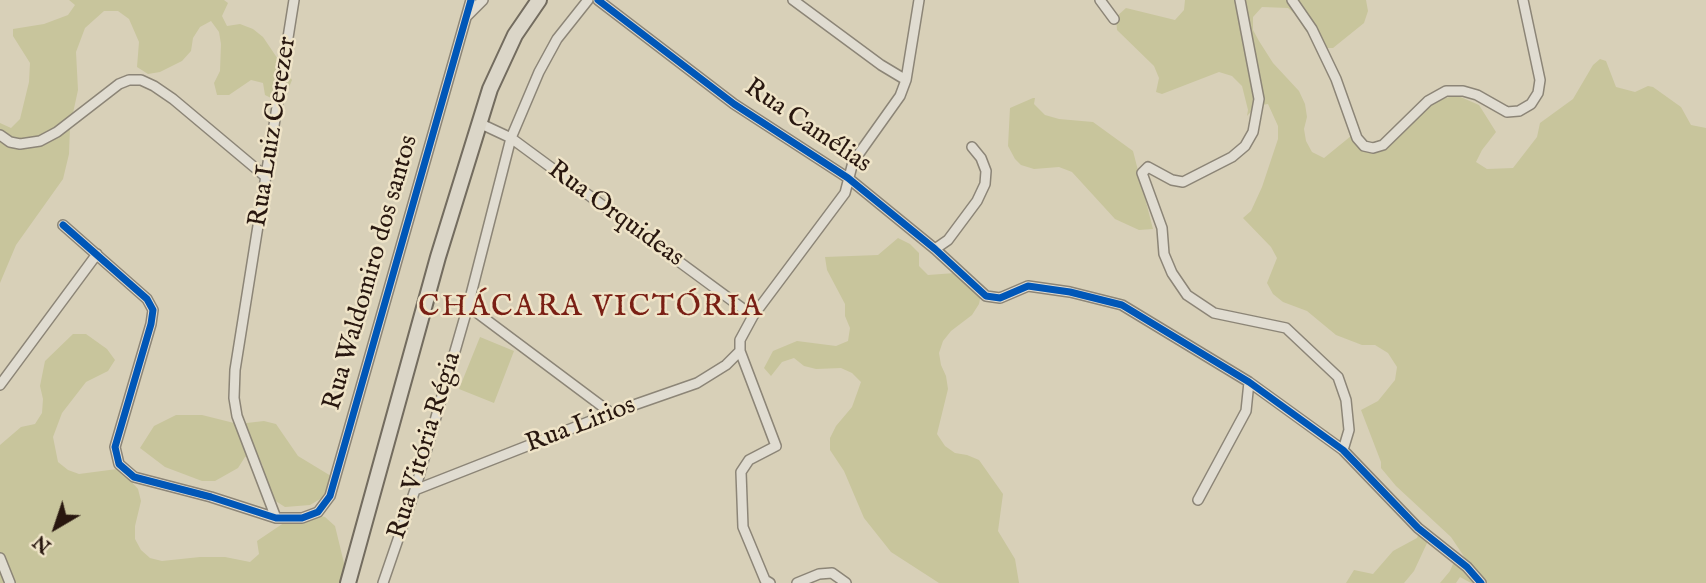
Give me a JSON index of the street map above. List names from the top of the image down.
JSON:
{
  "streets": {
    "street": [
      "Rua Camélias",
      "Rua Luiz Cerezer",
      "Rua Orquideas",
      "Rua Waldomiro dos santos",
      "Rua Lirios",
      "Rua Vitória Régia"
    ]
  },
  "crossings": [
    ["Rua Luiz Cerezer", "Rua Waldomiro dos santos"],
    ["Rua Orquideas", "Rua Vitória Régia"],
    ["Rua Lirios", "Rua Vitória Régia"]
  ],
  "districts": ["CHÁCARA VICTÓRIA"],
  "north": "bottom left"
}
